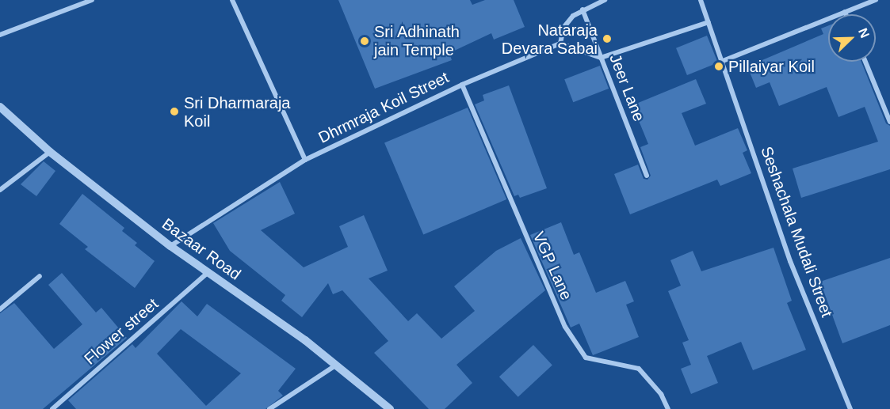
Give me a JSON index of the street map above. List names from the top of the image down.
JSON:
{
  "streets": {
    "street": [
      "Jeer Lane",
      "Dhrmraja Koil Street",
      "Seshachala Mudali Street",
      "Bazaar Road",
      "VGP Lane",
      "Flower street"
    ]
  },
  "crossings": [
    ["Dhrmraja Koil Street", "Bazaar Road"],
    ["Dhrmraja Koil Street", "VGP Lane"],
    ["Bazaar Road", "Flower street"]
  ],
  "places": [
    "Nataraja Devara Sabai",
    "Sri Adhinath jain Temple",
    "Pillaiyar Koil",
    "Sri Dharmaraja Koil"
  ],
  "north": "top right"
}
